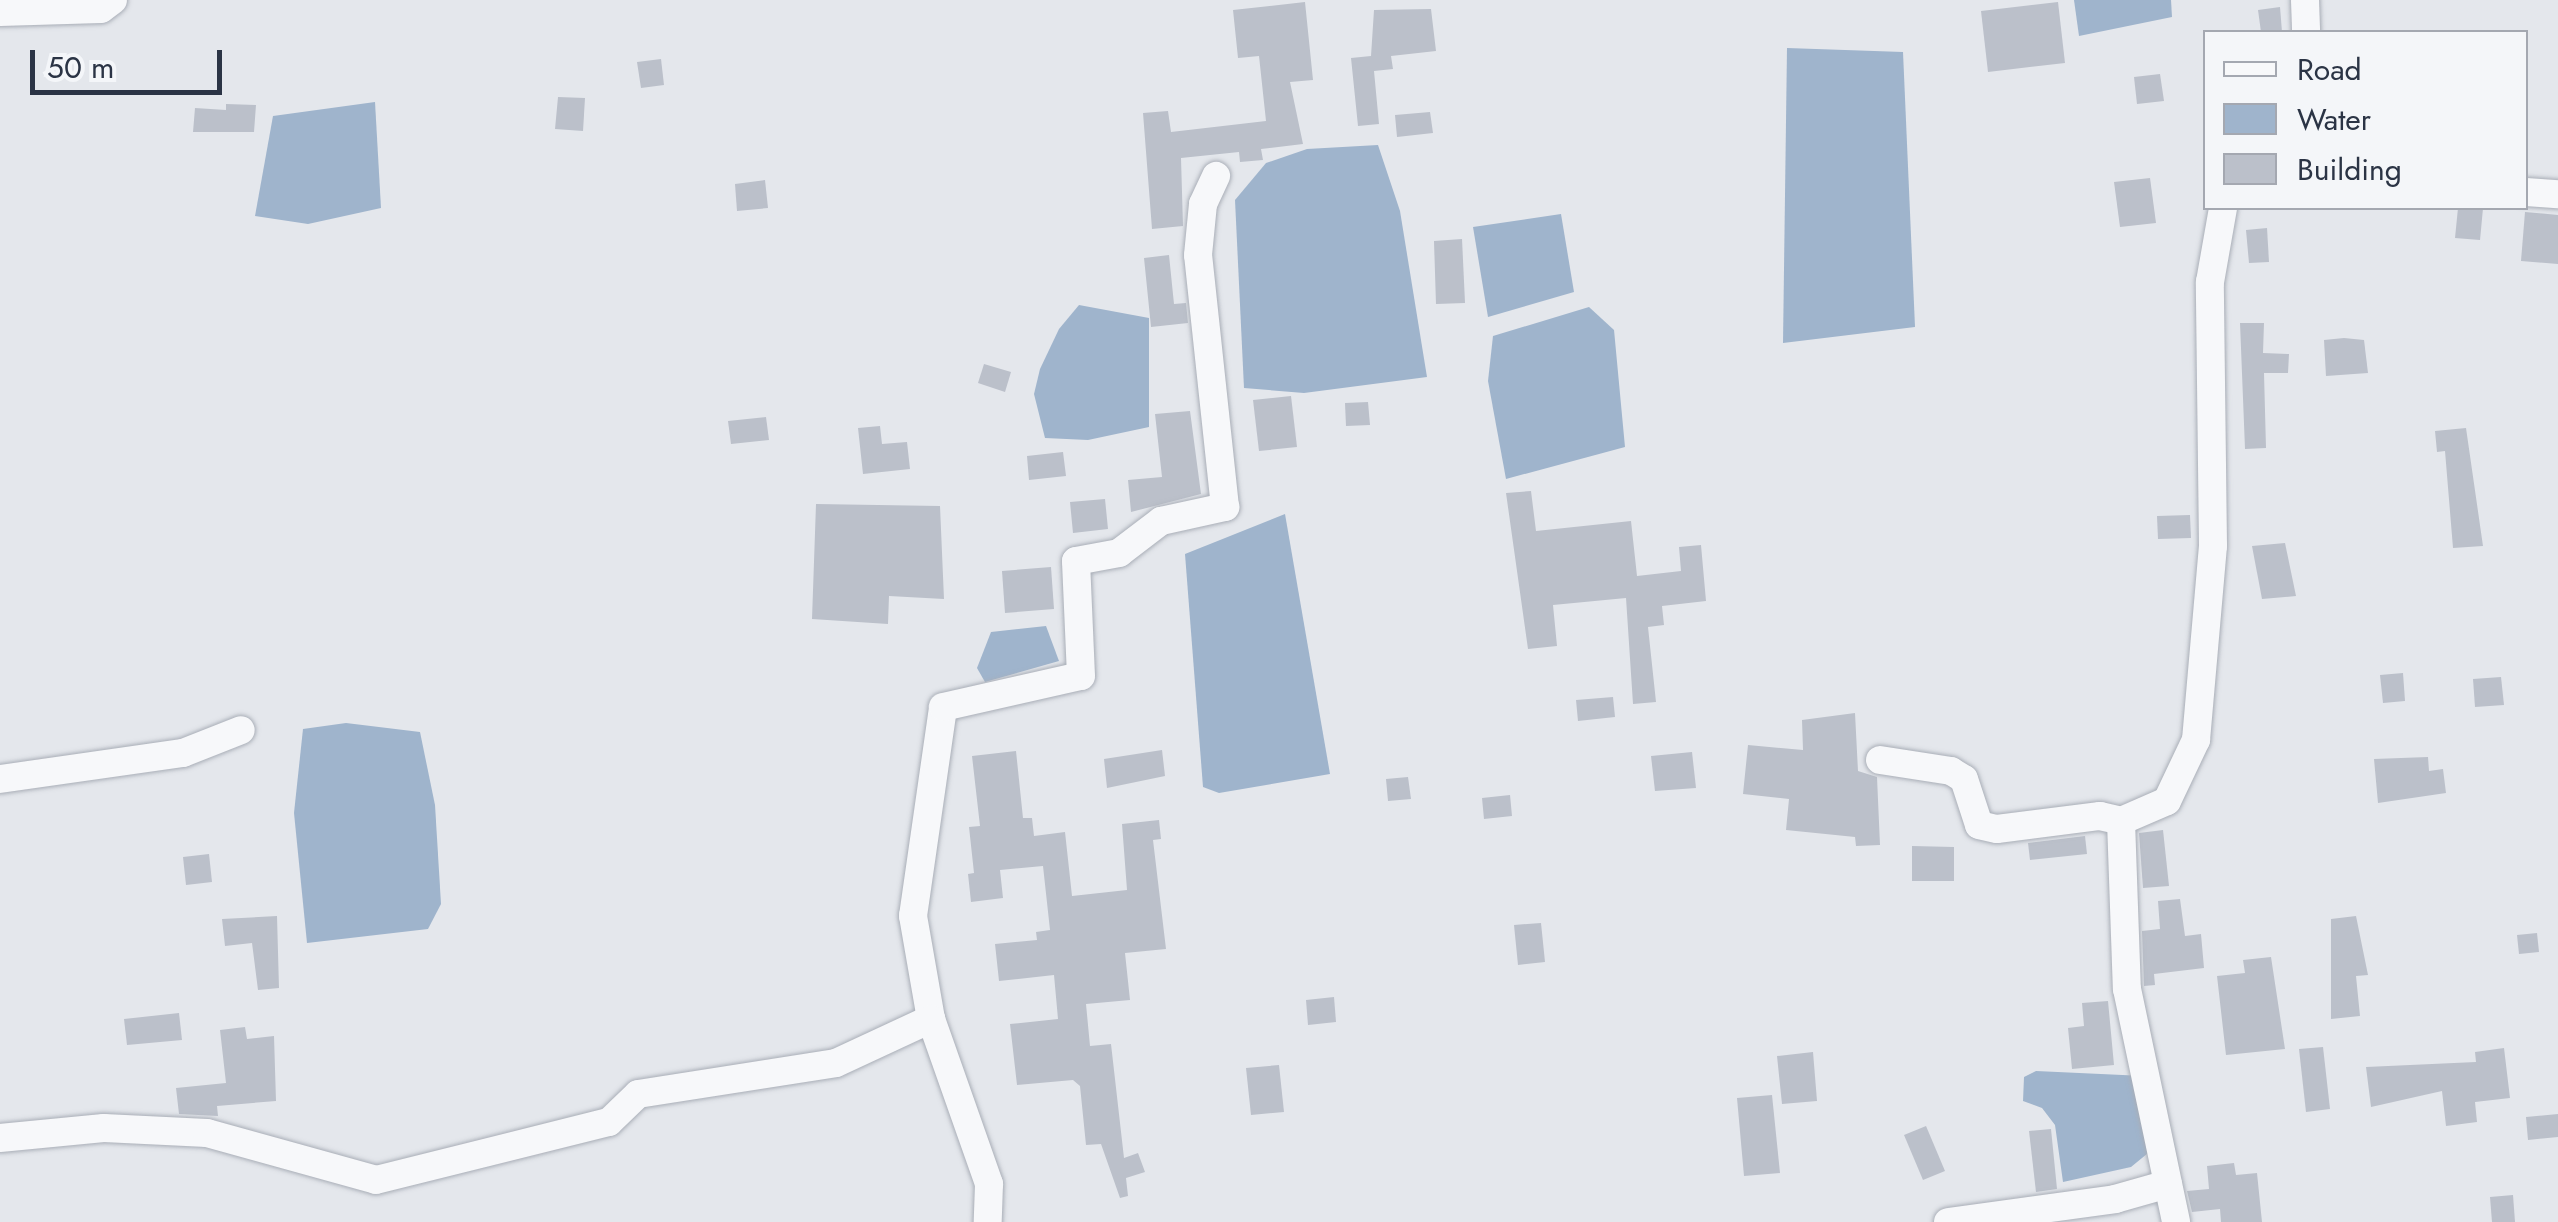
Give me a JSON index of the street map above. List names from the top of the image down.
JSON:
{
  "legend": ["Road", "Water", "Building"],
  "scale_bar": "50 m"
}
